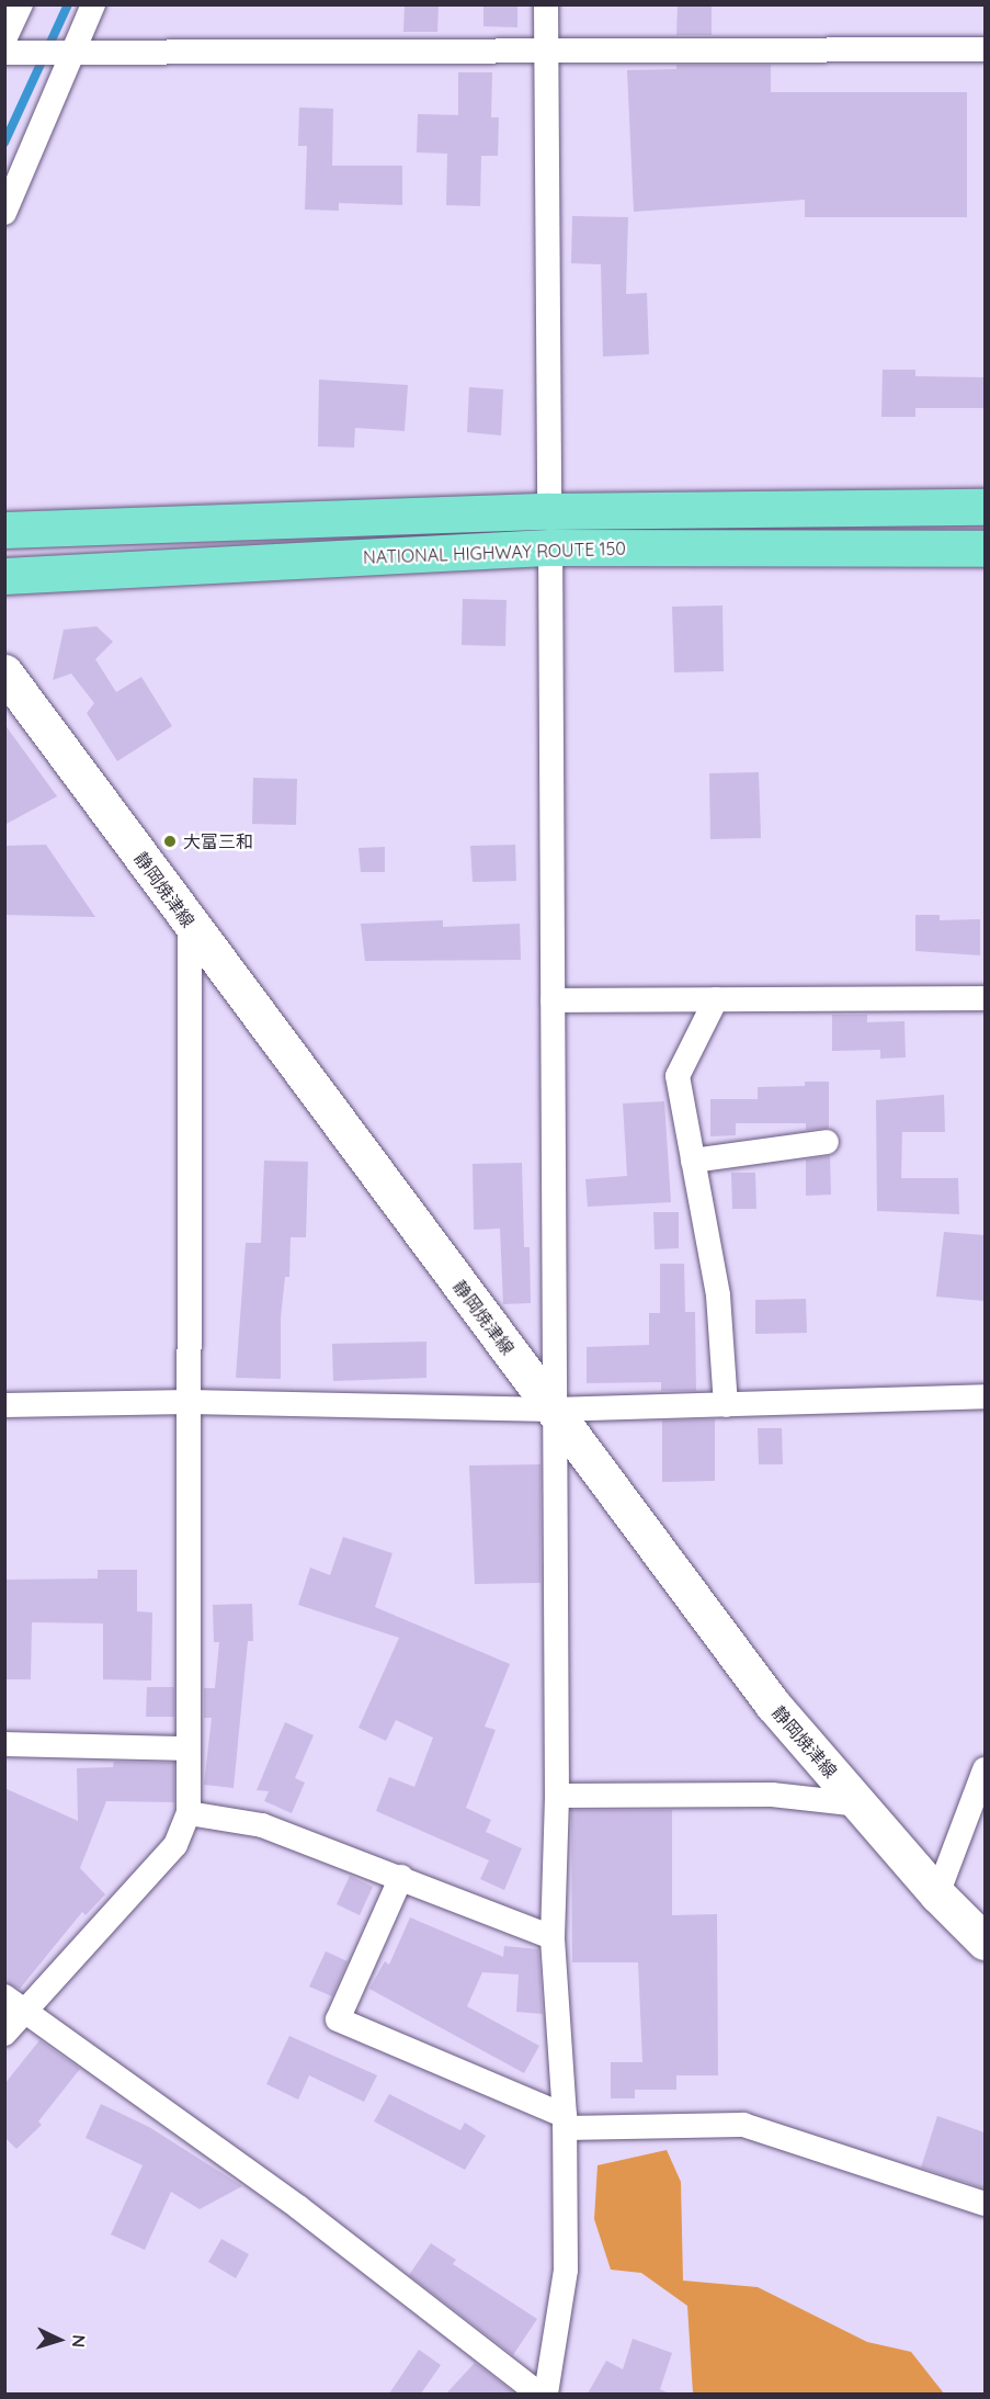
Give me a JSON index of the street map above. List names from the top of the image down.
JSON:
{
  "streets": {
    "highway": ["NATIONAL HIGHWAY ROUTE 150"],
    "main road": ["静岡焼津線"]
  },
  "places": ["大富三和"],
  "north": "right"
}
